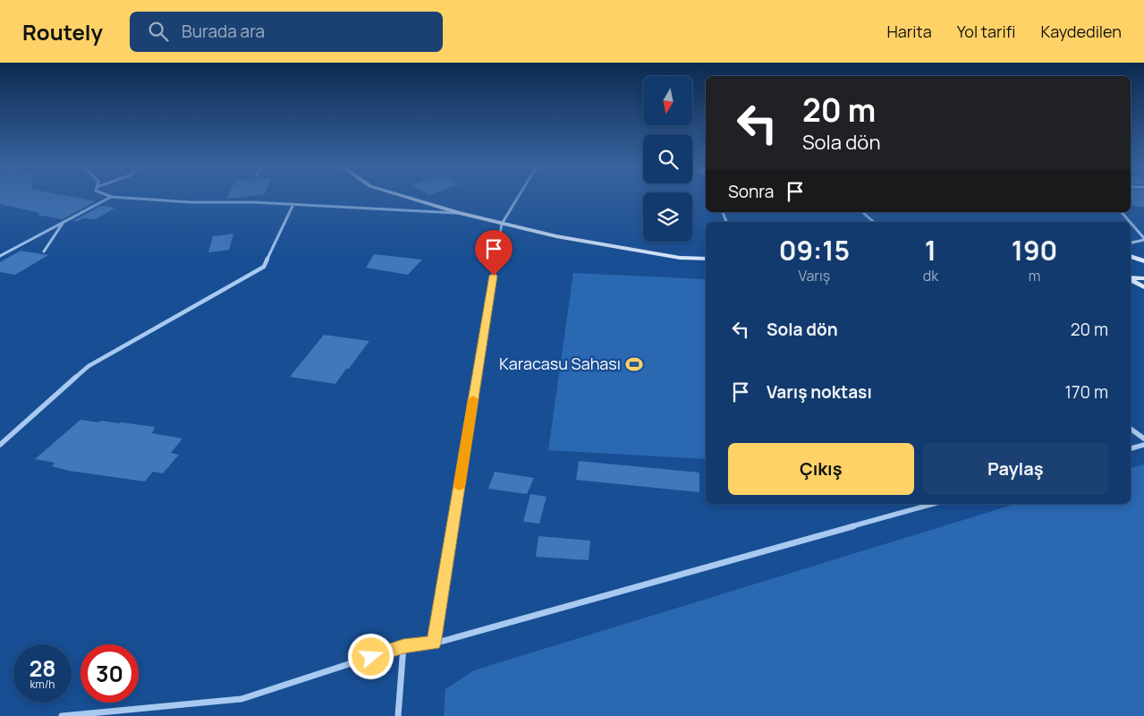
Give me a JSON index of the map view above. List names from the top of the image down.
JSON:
{
  "places": {
    "sports": ["Karacasu Sahası"]
  },
  "north": "bottom",
  "page": {
    "header": "Routely",
    "search": "Burada ara",
    "nav": ["Harita", "Yol tarifi", "Kaydedilen"],
    "turn": ["20 m", "Sola dön"],
    "then": "Sonra",
    "eta": [
      "09:15",
      "Varış",
      "1",
      "dk",
      "190",
      "m"
    ],
    "list": [
      {
        "name": "Sola dön",
        "value": "20 m"
      },
      {
        "name": "Varış noktası",
        "value": "170 m"
      }
    ],
    "buttons": ["Çıkış", "Paylaş"],
    "speed": "28 km/h",
    "limit": "30"
  }
}
